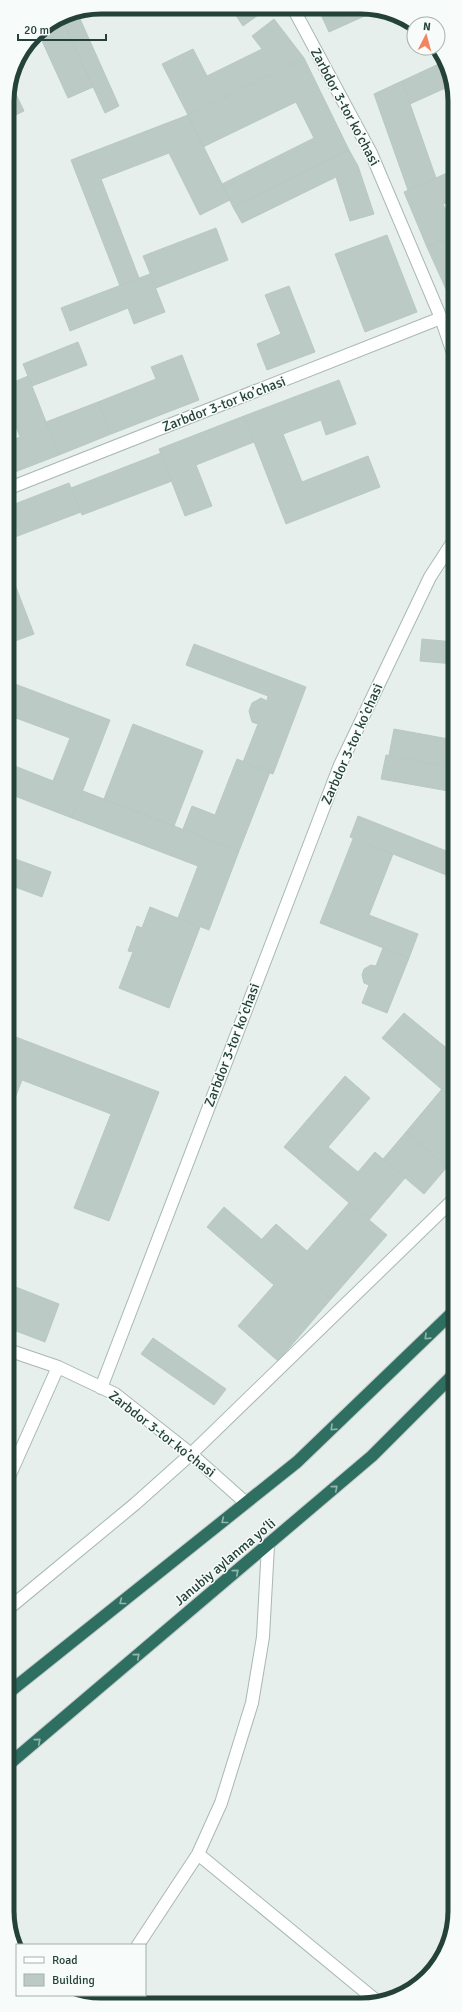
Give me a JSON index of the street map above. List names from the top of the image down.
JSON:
{
  "streets": {
    "highway": ["Janubiy aylanma yoʻli"],
    "street": ["Zarbdor 3-tor koʼchasi"]
  },
  "legend": ["Road", "Building"],
  "scale_bar": "20 m",
  "north": "top"
}
